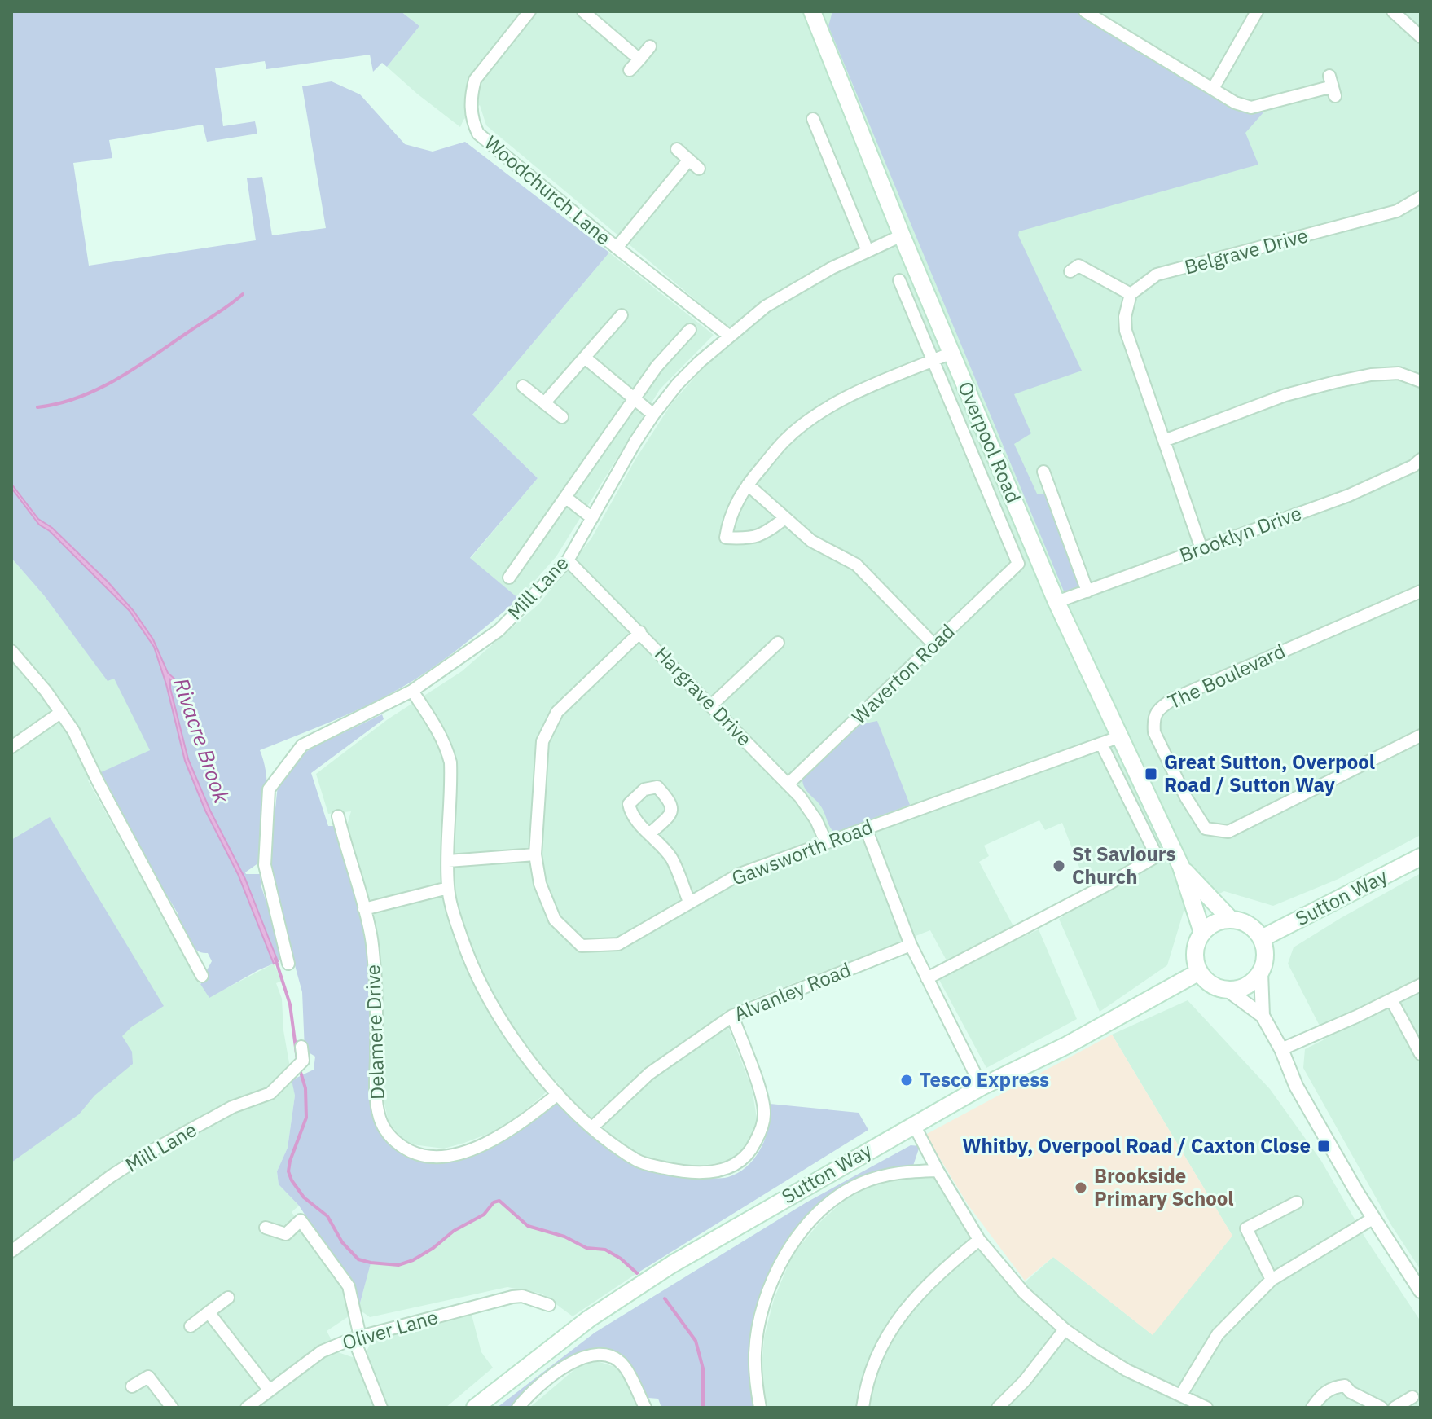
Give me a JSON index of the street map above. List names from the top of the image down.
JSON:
{
  "streets": {
    "main road": ["Overpool Road", "Sutton Way"],
    "street": [
      "Woodchurch Lane",
      "Belgrave Drive",
      "Brooklyn Drive",
      "Mill Lane",
      "Waverton Road",
      "The Boulevard",
      "Hargrave Drive",
      "Gawsworth Road",
      "Alvanley Road",
      "Delamere Drive",
      "Oliver Lane"
    ]
  },
  "crossings": [
    ["Woodchurch Lane", "Mill Lane"],
    ["Overpool Road", "Brooklyn Drive"],
    ["Overpool Road", "Mill Lane"],
    ["Overpool Road", "Waverton Road"],
    ["Overpool Road", "Gawsworth Road"],
    ["Overpool Road", "Sutton Way"],
    ["Mill Lane", "Hargrave Drive"],
    ["Waverton Road", "Hargrave Drive"],
    ["Hargrave Drive", "Gawsworth Road"]
  ],
  "water": ["Rivacre Brook"],
  "places": {
    "transit": ["Great Sutton, Overpool Road / Sutton Way", "Whitby, Overpool Road / Caxton Close"],
    "other": ["St Saviours Church", "Tesco Express", "Brookside Primary School"]
  }
}
